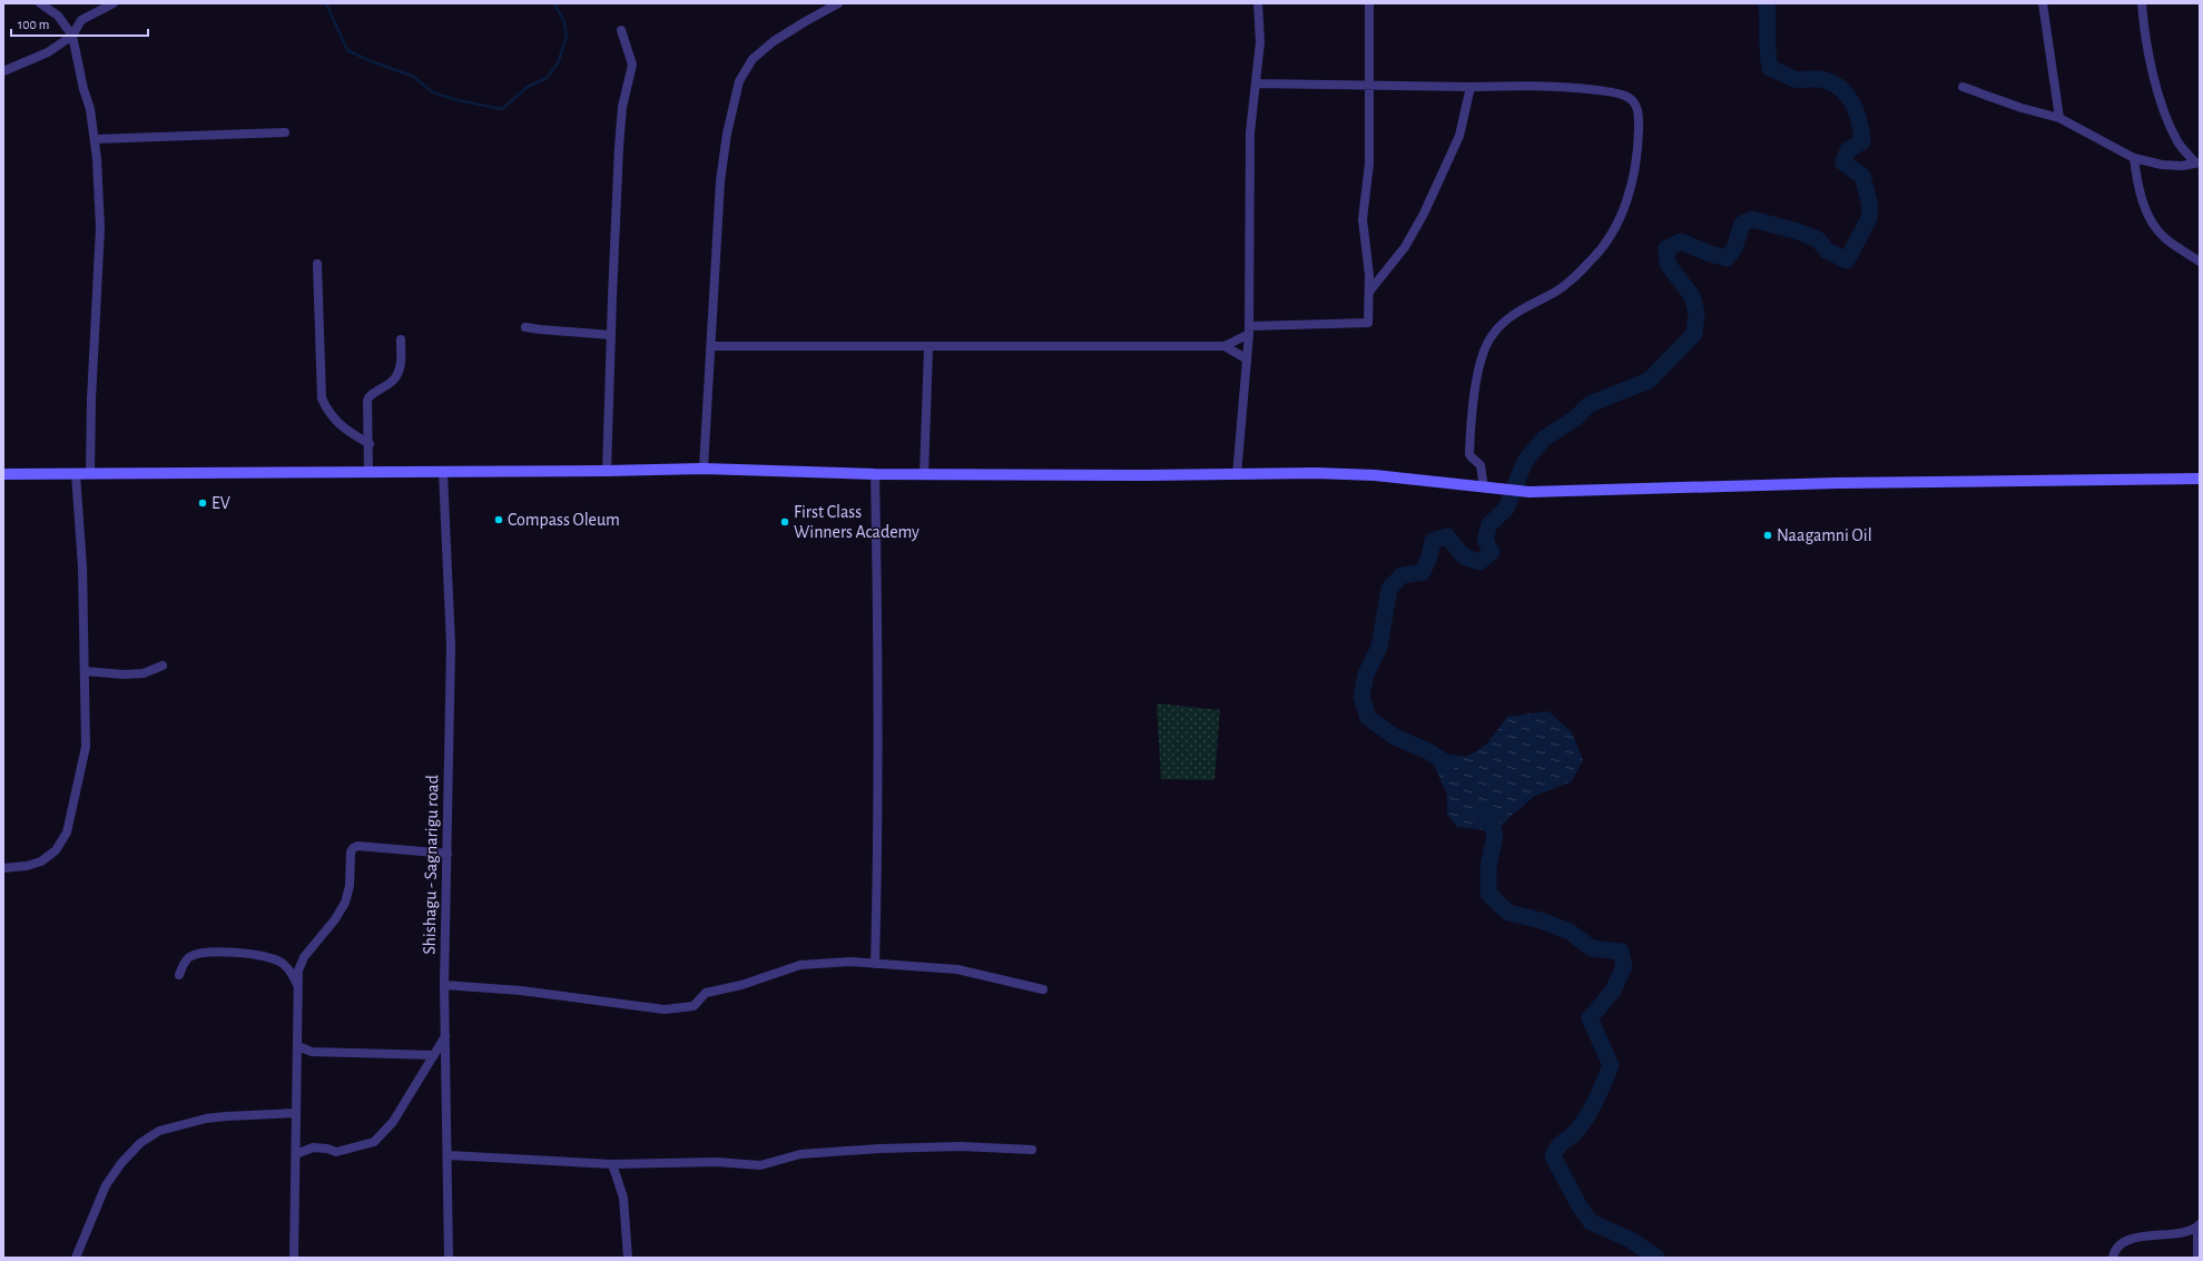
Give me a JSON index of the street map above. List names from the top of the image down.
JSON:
{
  "streets": {
    "street": ["Shishagu - Sagnarigu road"]
  },
  "places": [
    "EV",
    "Compass Oleum",
    "First Class Winners Academy",
    "Naagamni Oil"
  ],
  "scale_bar": "100 m"
}
